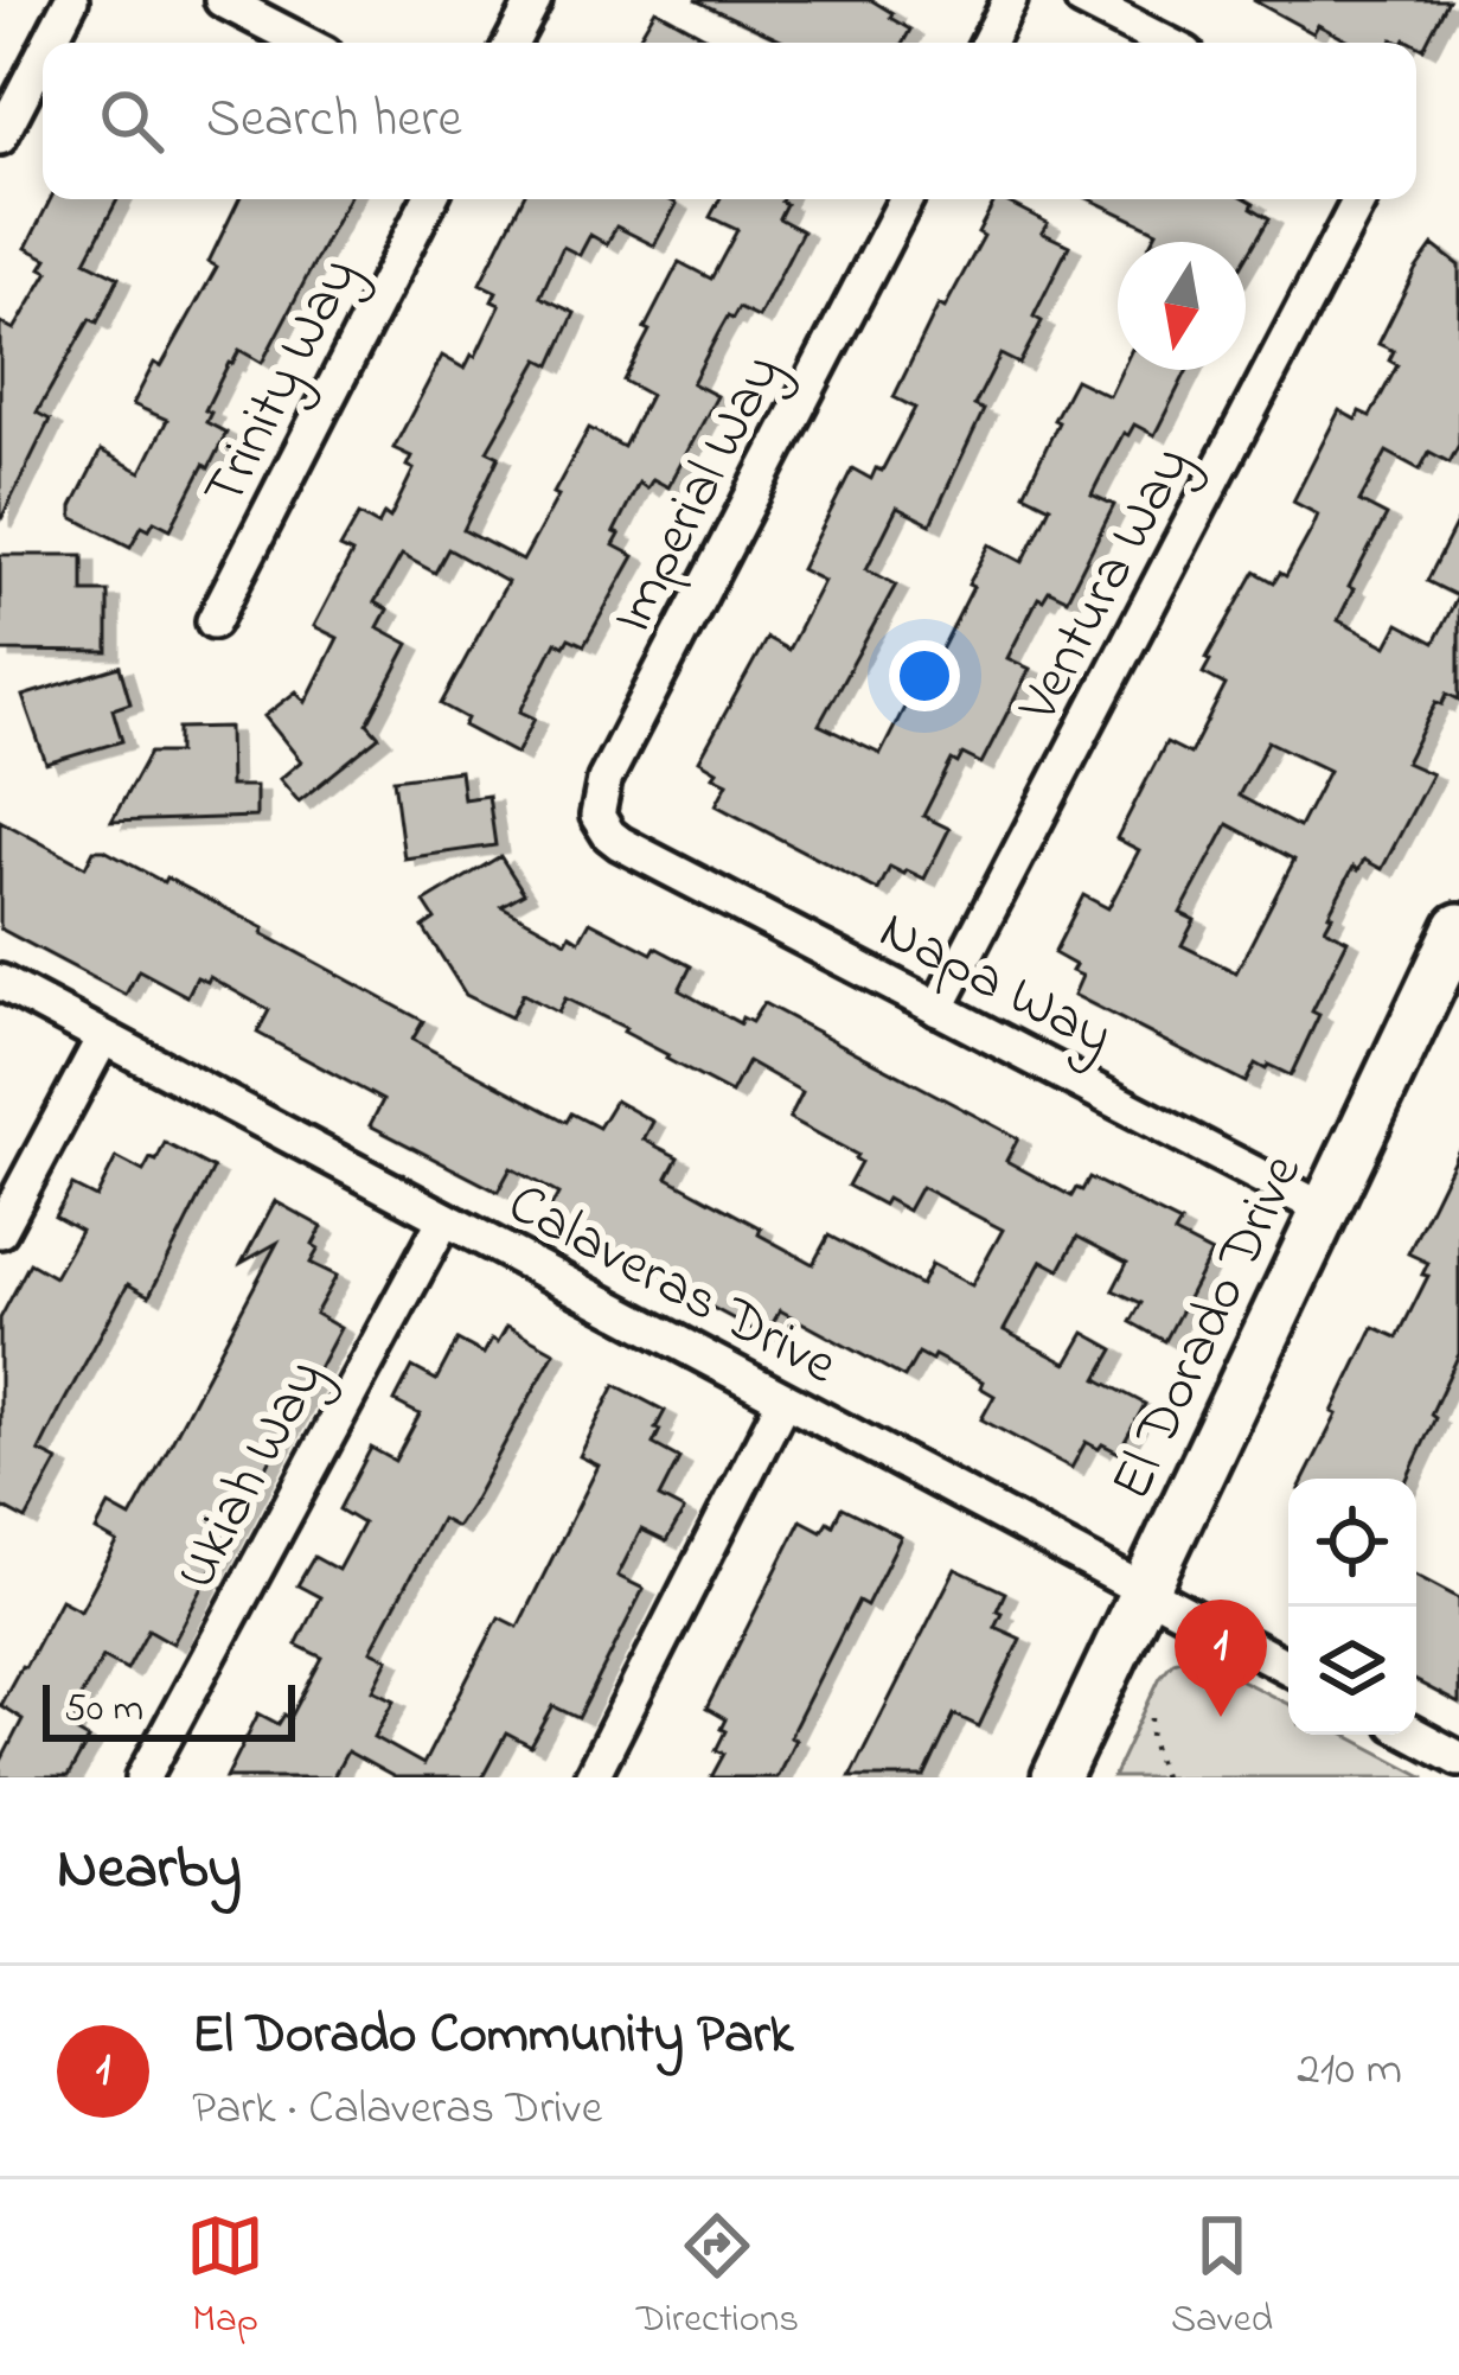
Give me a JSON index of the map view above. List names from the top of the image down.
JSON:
{
  "streets": {
    "street": [
      "Trinity Way",
      "Imperial Way",
      "Ventura Way",
      "Napa Way",
      "Calaveras Drive",
      "El Dorado Drive",
      "Ukiah Way"
    ]
  },
  "crossings": [
    ["Imperial Way", "Napa Way"],
    ["Ventura Way", "Napa Way"],
    ["Napa Way", "El Dorado Drive"],
    ["Calaveras Drive", "El Dorado Drive"],
    ["Calaveras Drive", "Ukiah Way"]
  ],
  "scale_bar": "50 m",
  "north": "bottom",
  "page": {
    "search": "Search here",
    "pins": "1",
    "scale": "50 m",
    "heading": "Nearby",
    "list": [
      {
        "mark": "1",
        "name": "El Dorado Community Park",
        "note": "Park · Calaveras Drive",
        "value": "210 m"
      }
    ],
    "nav": ["Map", "Directions", "Saved"]
  }
}
